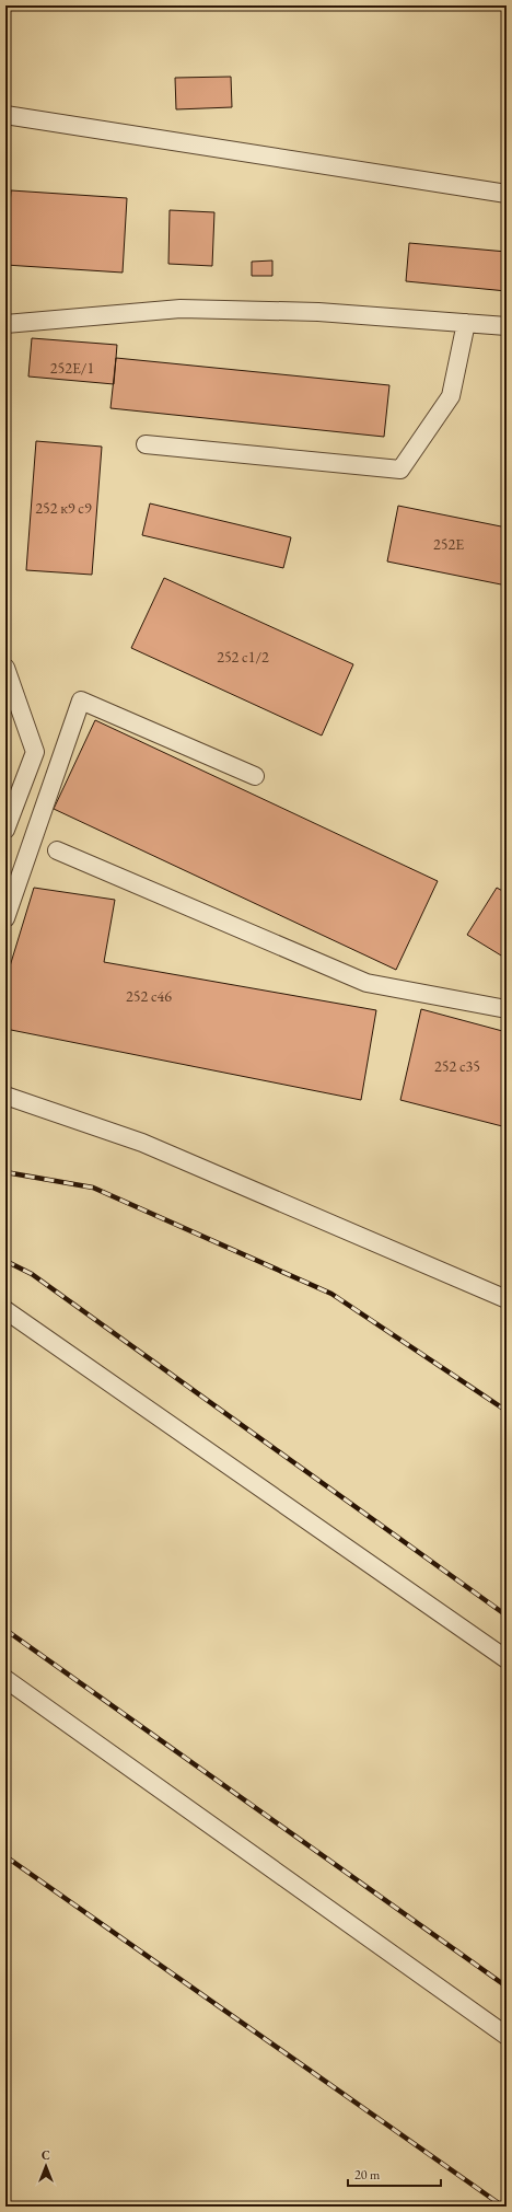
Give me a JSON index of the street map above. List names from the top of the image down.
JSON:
{
  "house_numbers": [
    "252Е/1",
    "252 к9 с9",
    "252Е",
    "252 с1/2",
    "252 с46",
    "252 с35"
  ],
  "scale_bar": "20 m",
  "north": "top"
}
